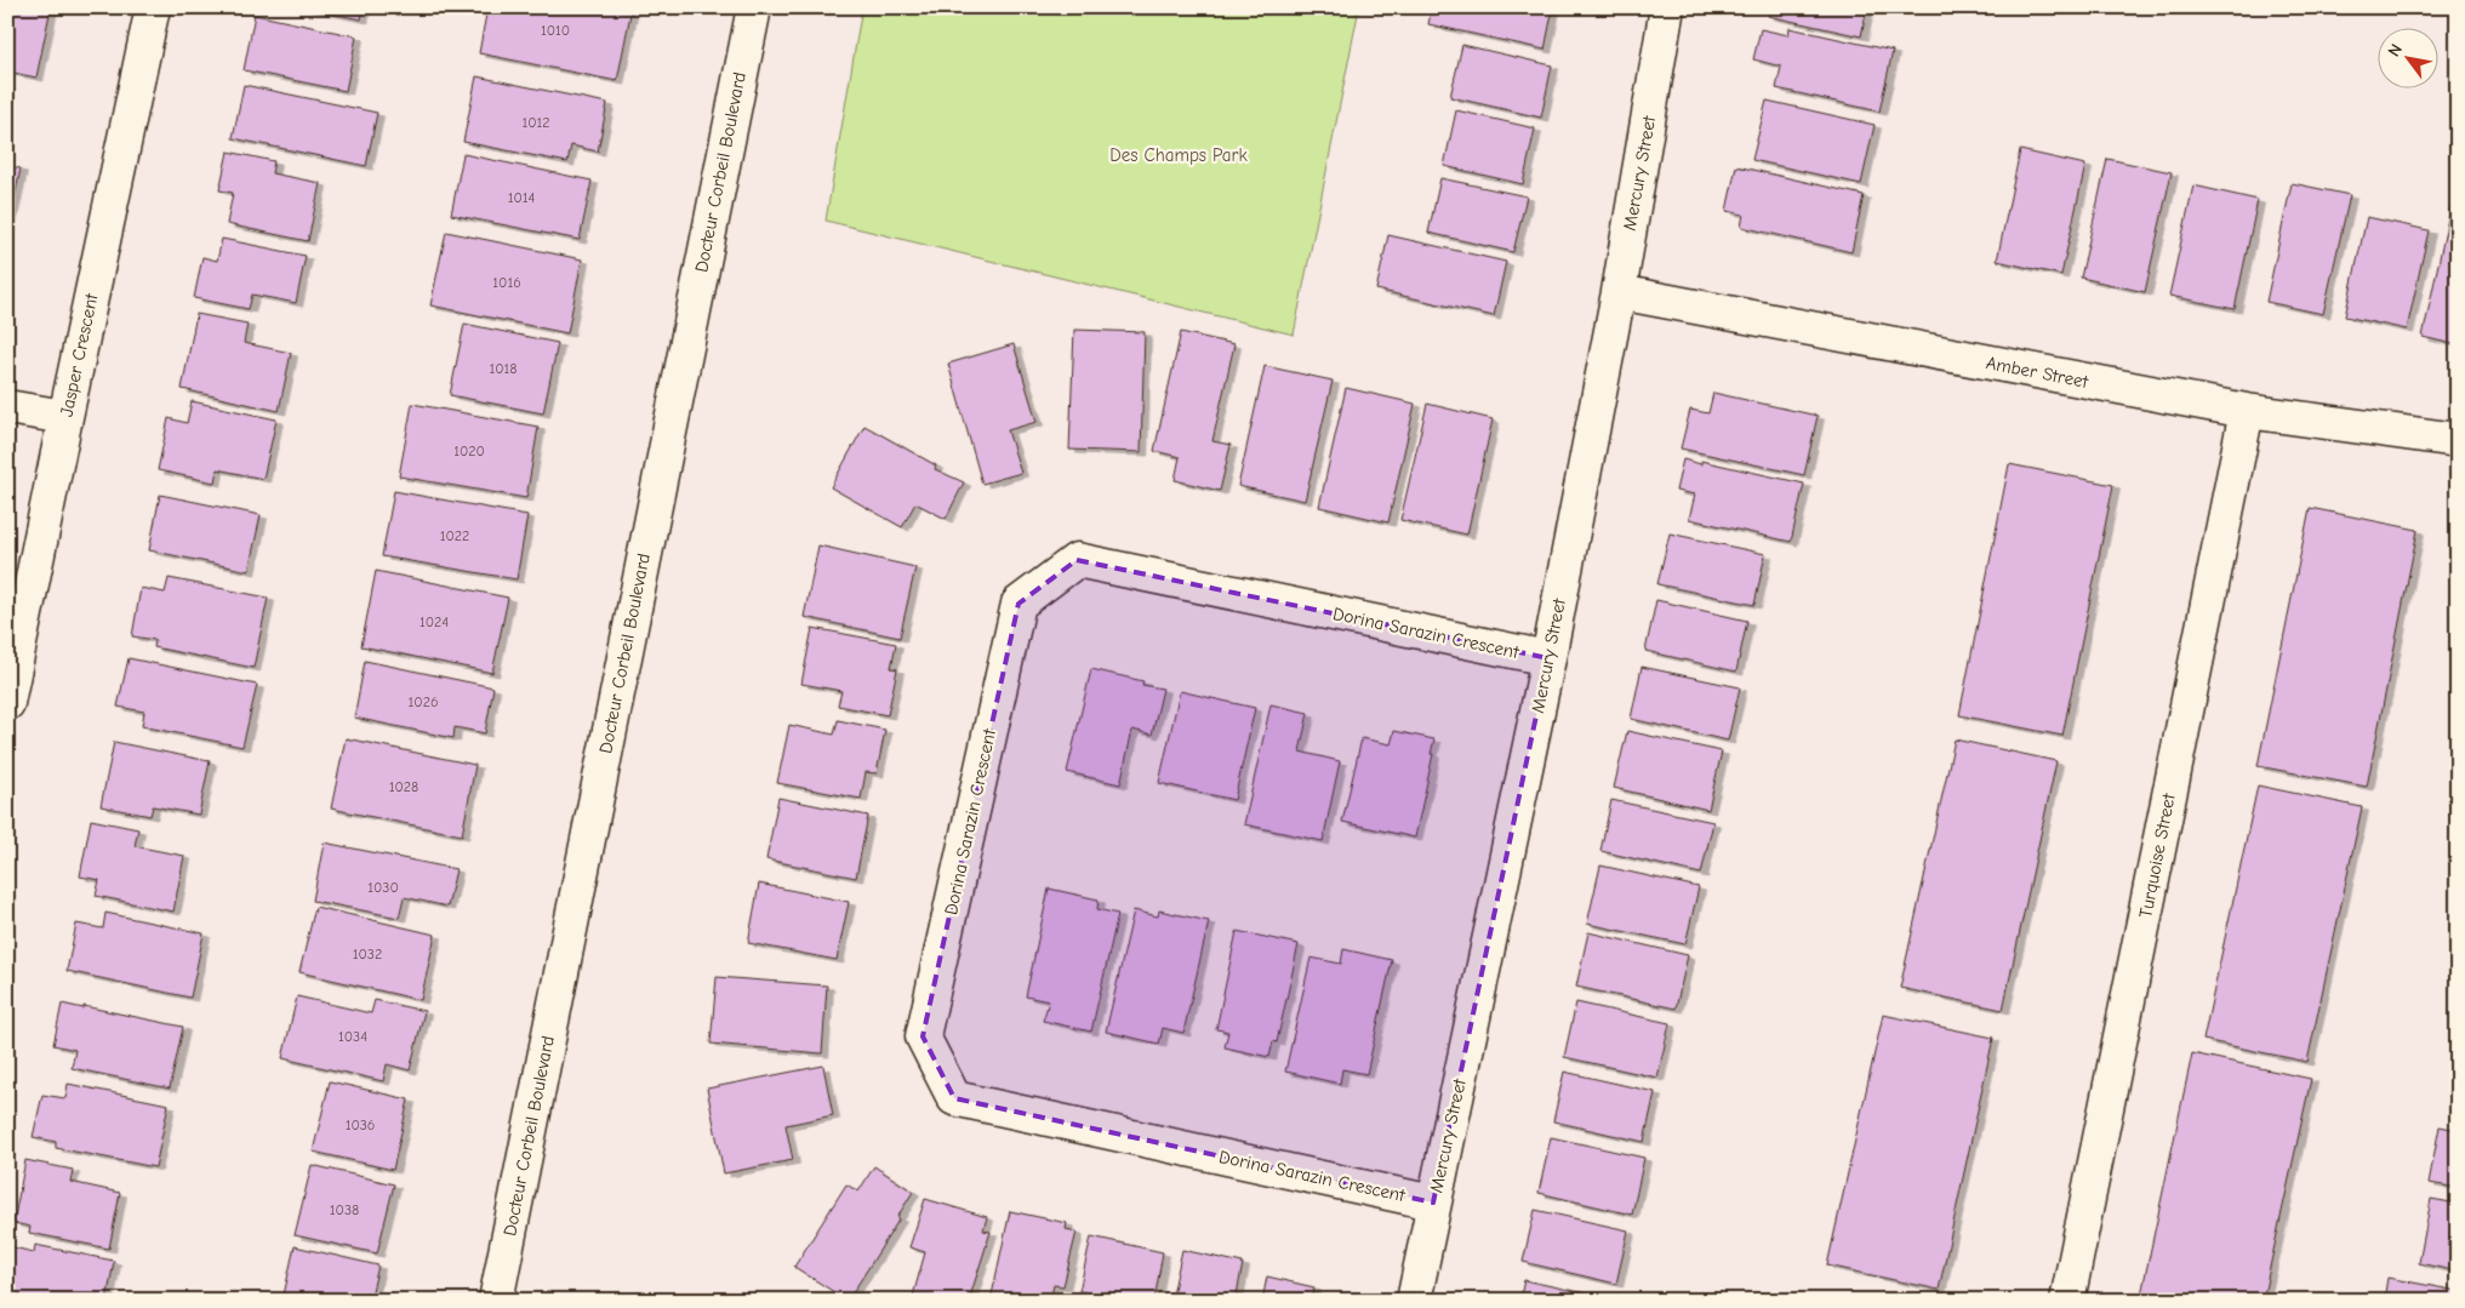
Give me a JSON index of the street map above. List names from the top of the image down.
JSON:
{
  "streets": {
    "street": [
      "Docteur Corbeil Boulevard",
      "Mercury Street",
      "Jasper Crescent",
      "Amber Street",
      "Dorina Sarazin Crescent",
      "Turquoise Street"
    ]
  },
  "crossings": [
    ["Mercury Street", "Amber Street"],
    ["Mercury Street", "Dorina Sarazin Crescent"],
    ["Amber Street", "Turquoise Street"]
  ],
  "parks": ["Des Champs Park"],
  "house_numbers": [
    "1010",
    "1012",
    "1014",
    "1016",
    "1018",
    "1020",
    "1022",
    "1024",
    "1026",
    "1028",
    "1030",
    "1032",
    "1034",
    "1036",
    "1038"
  ],
  "north": "top left"
}
